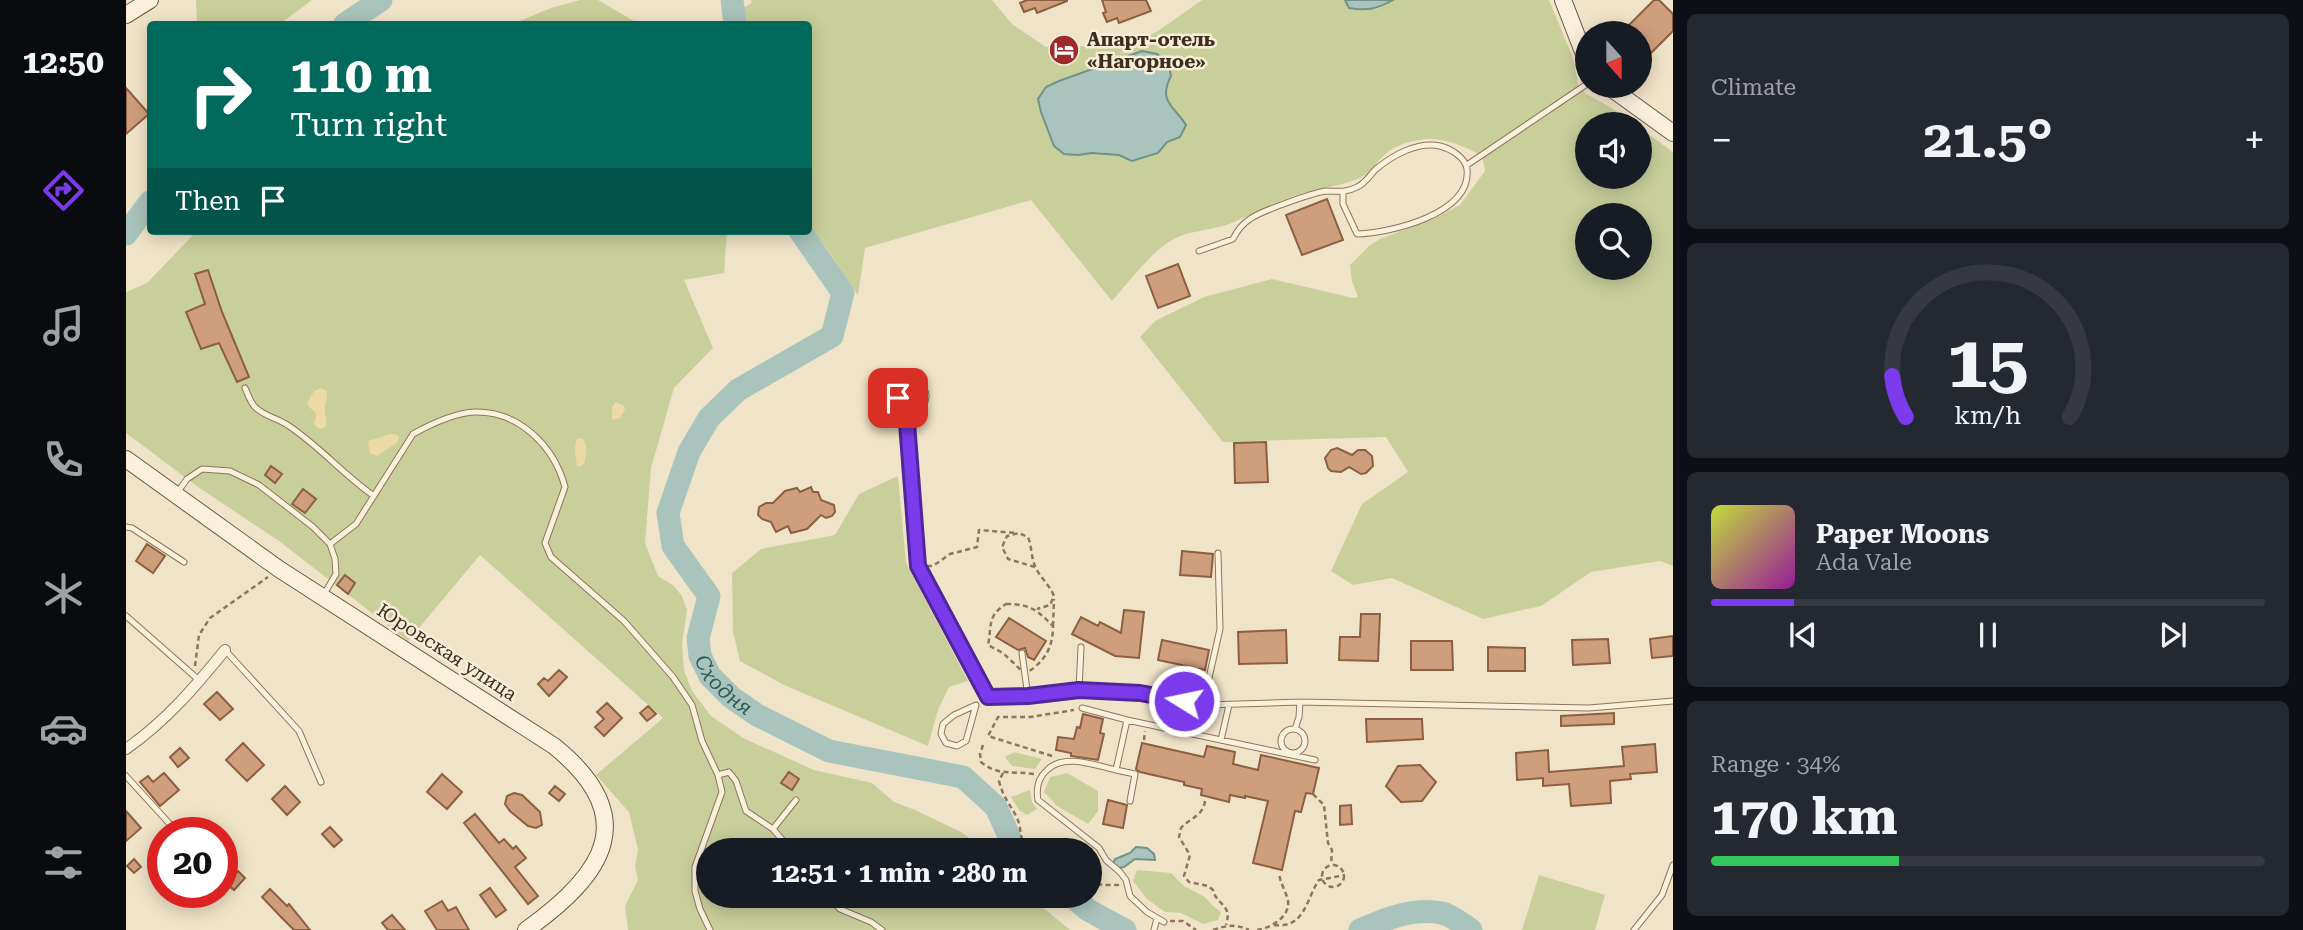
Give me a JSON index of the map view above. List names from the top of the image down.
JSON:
{
  "streets": {
    "street": ["Юровская улица"]
  },
  "water": ["Сходня"],
  "places": {
    "hotel": ["Апарт-отель «Нагорное»"]
  },
  "north": "bottom",
  "page": {
    "tabs": "12:50",
    "tile": [
      "Climate",
      ["Range · 34%", "170 km"]
    ],
    "turn": ["110 m", "Turn right"],
    "heat": ["−", "21.5°", "+"],
    "then": "Then",
    "song": ["Paper Moons", "Ada Vale"],
    "limit": "20",
    "trip": "12:51 · 1 min · 280 m",
    "gauge": ["15", "km/h"]
  }
}
